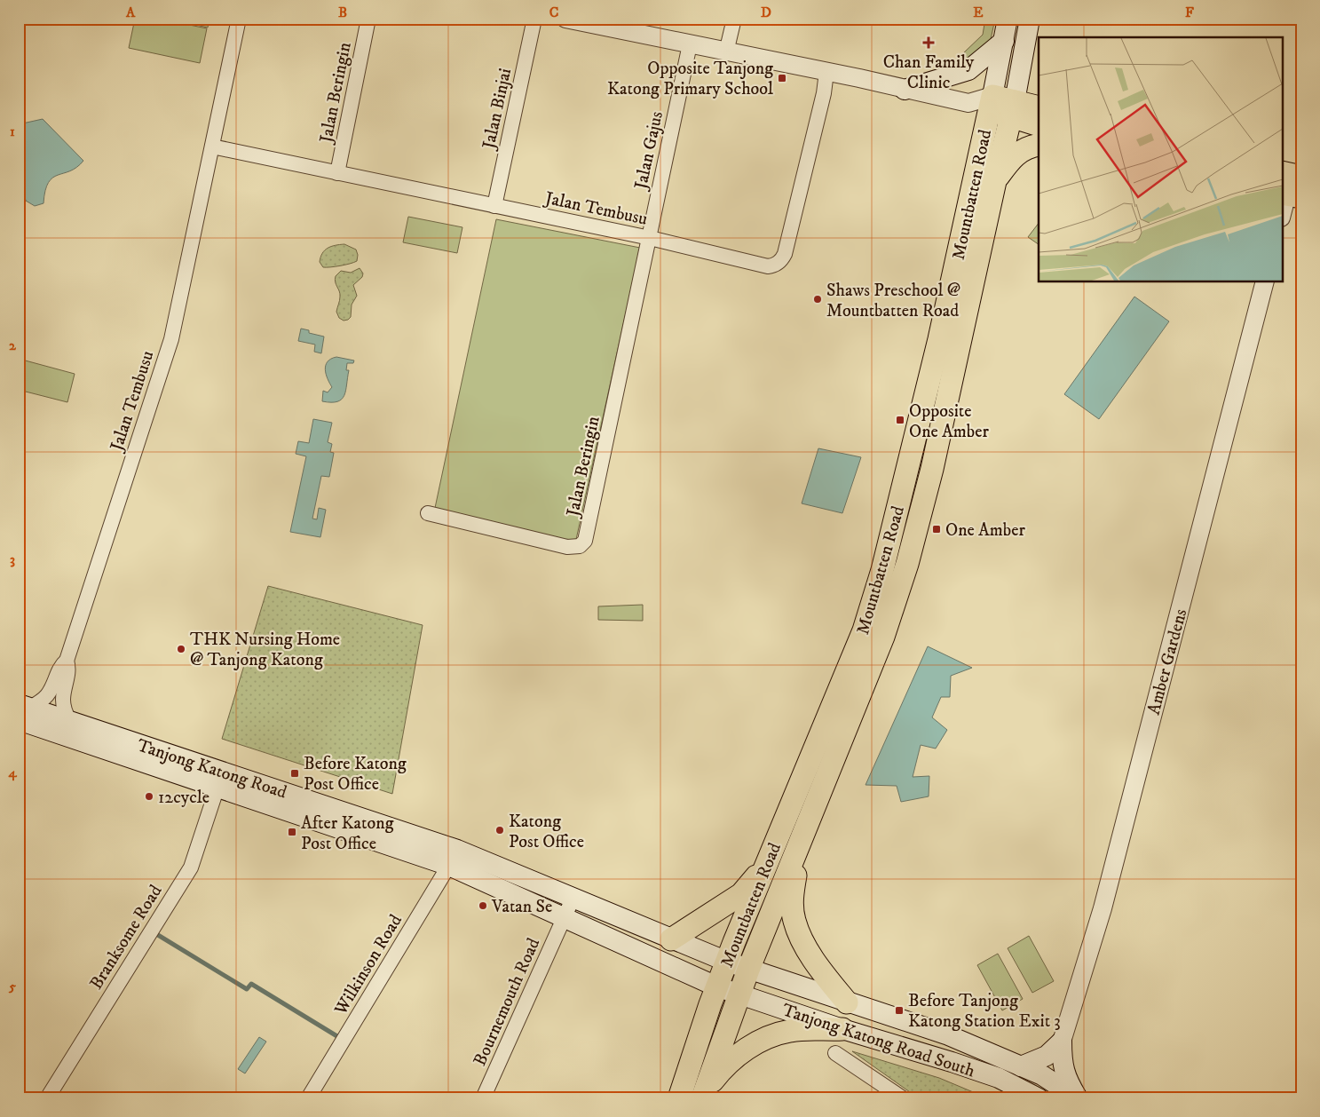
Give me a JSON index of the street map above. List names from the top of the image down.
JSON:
{
  "streets": {
    "main road": ["Mountbatten Road", "Tanjong Katong Road", "Tanjong Katong Road South"],
    "street": [
      "Jalan Beringin",
      "Jalan Binjai",
      "Jalan Gajus",
      "Jalan Tembusu",
      "Amber Gardens",
      "Branksome Road",
      "Wilkinson Road",
      "Bournemouth Road"
    ]
  },
  "crossings": [
    ["Jalan Beringin", "Jalan Gajus"],
    ["Jalan Beringin", "Jalan Tembusu"],
    ["Jalan Binjai", "Jalan Tembusu"],
    ["Jalan Gajus", "Jalan Tembusu"],
    ["Mountbatten Road", "Tanjong Katong Road"],
    ["Mountbatten Road", "Tanjong Katong Road South"],
    ["Tanjong Katong Road", "Branksome Road"],
    ["Tanjong Katong Road", "Wilkinson Road"],
    ["Tanjong Katong Road", "Bournemouth Road"],
    ["Tanjong Katong Road", "Tanjong Katong Road South"]
  ],
  "places": {
    "health": ["Chan Family Clinic"],
    "transit": [
      "Opposite Tanjong Katong Primary School",
      "Opposite One Amber",
      "One Amber",
      "Before Katong Post Office",
      "After Katong Post Office",
      "Before Tanjong Katong Station Exit 3"
    ],
    "other": [
      "Shaws Preschool @ Mountbatten Road",
      "THK Nursing Home @ Tanjong Katong",
      "12cycle",
      "Katong Post Office",
      "Vatan Se"
    ]
  },
  "grid": {
    "columns": [
      "A",
      "B",
      "C",
      "D",
      "E",
      "F"
    ],
    "rows": [
      "1",
      "2",
      "3",
      "4",
      "5"
    ]
  }
}
